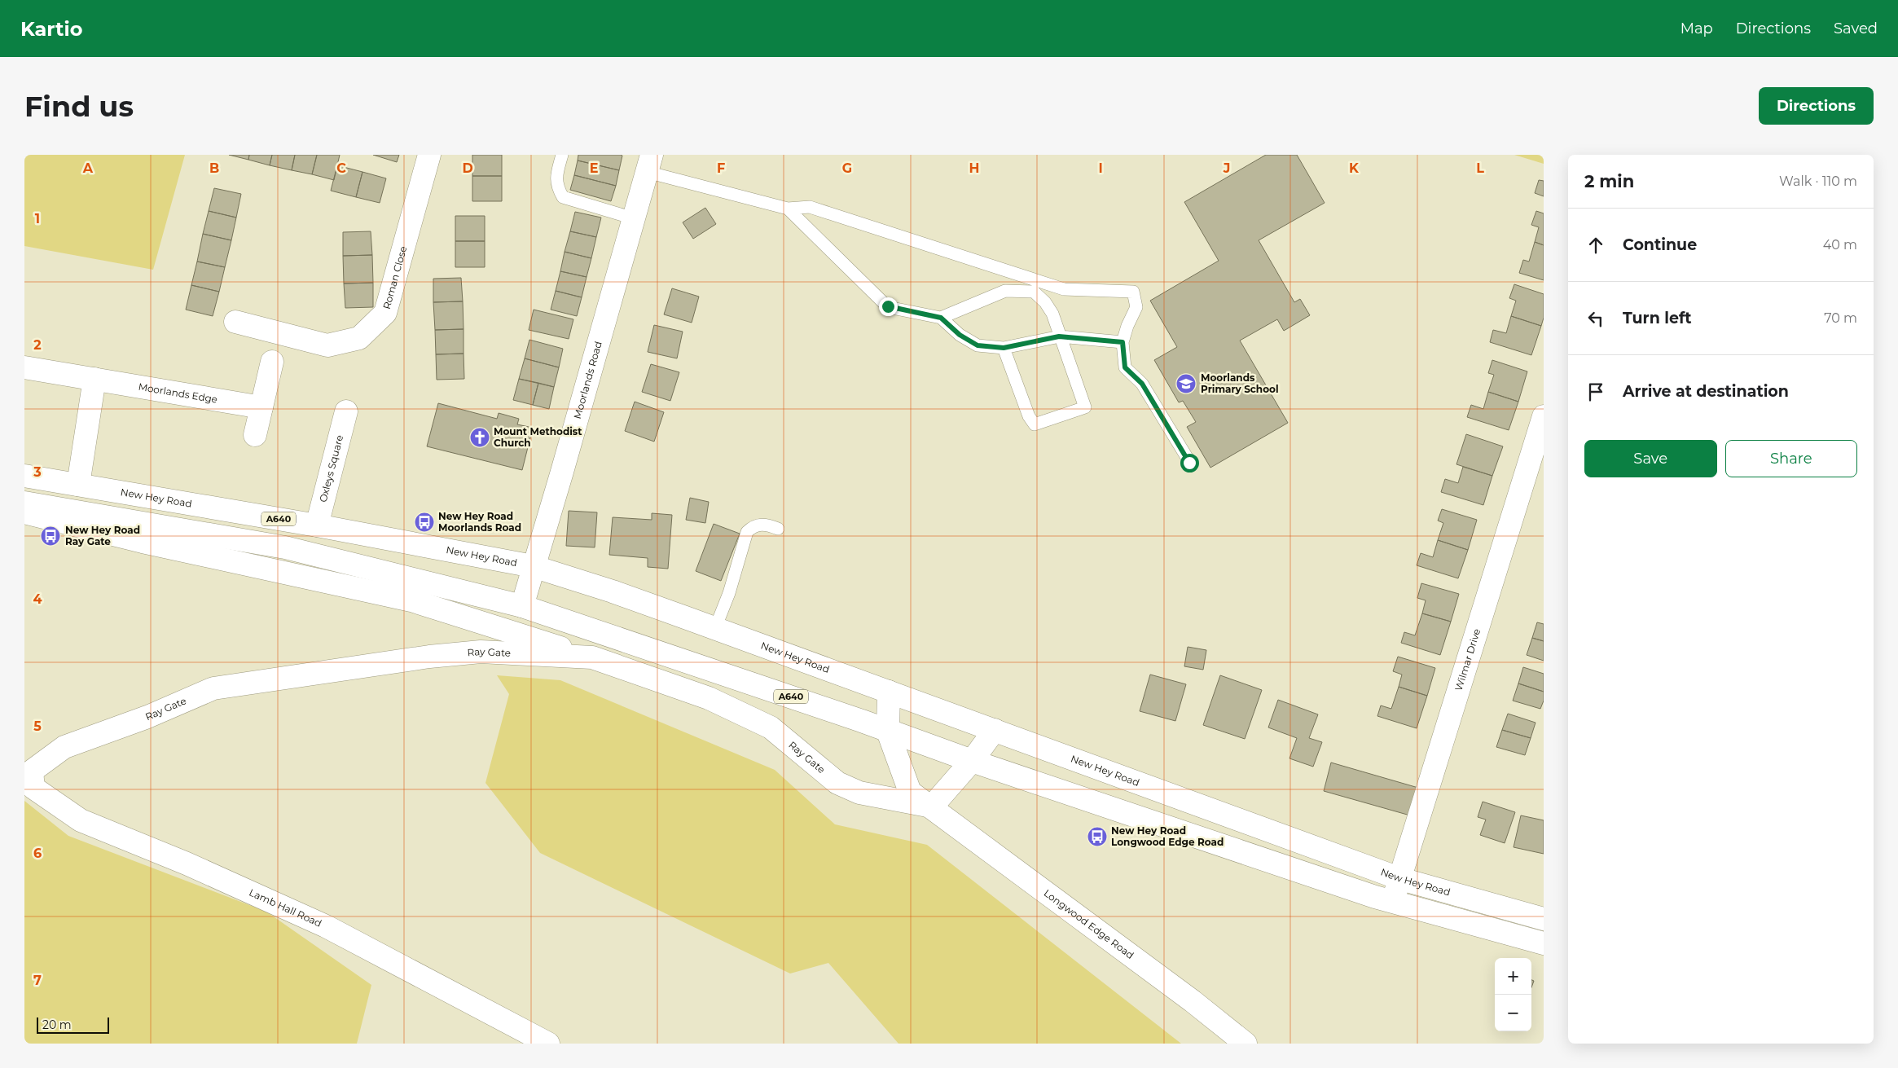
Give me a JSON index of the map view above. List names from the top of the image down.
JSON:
{
  "streets": {
    "main road": [
      "Roman Close",
      "Moorlands Road",
      "Moorlands Edge",
      "Oxleys Square",
      "New Hey Road",
      "A640",
      "Ray Gate",
      "Wilmar Drive",
      "Lamb Hall Road",
      "Longwood Edge Road"
    ]
  },
  "crossings": [
    ["Moorlands Road", "New Hey Road"],
    ["Moorlands Road", "A640"],
    ["Oxleys Square", "New Hey Road"],
    ["New Hey Road", "Wilmar Drive"],
    ["New Hey Road", "Longwood Edge Road"],
    ["A640", "Wilmar Drive"],
    ["A640", "Longwood Edge Road"],
    ["Ray Gate", "Lamb Hall Road"],
    ["Ray Gate", "Longwood Edge Road"]
  ],
  "places": {
    "school or university": ["Moorlands Primary School"],
    "church": ["Mount Methodist Church"],
    "bus stop": ["New Hey Road Moorlands Road", "New Hey Road Ray Gate", "New Hey Road Longwood Edge Road"]
  },
  "scale_bar": "20 m",
  "page": {
    "header": "Kartio",
    "nav": ["Map", "Directions", "Saved"],
    "buttons": [
      "Directions",
      ["Save", "Share"]
    ],
    "title": "Find us",
    "heading": ["2 min", "Walk · 110 m"],
    "list": [
      ["Continue", "40 m"],
      ["Turn left", "70 m"],
      "Arrive at destination"
    ],
    "map_buttons": ["+", "−"],
    "scale": "20 m"
  },
  "grid": {
    "columns": [
      "A",
      "B",
      "C",
      "D",
      "E",
      "F",
      "G",
      "H",
      "I",
      "J",
      "K",
      "L"
    ],
    "rows": [
      "1",
      "2",
      "3",
      "4",
      "5",
      "6",
      "7"
    ]
  }
}
